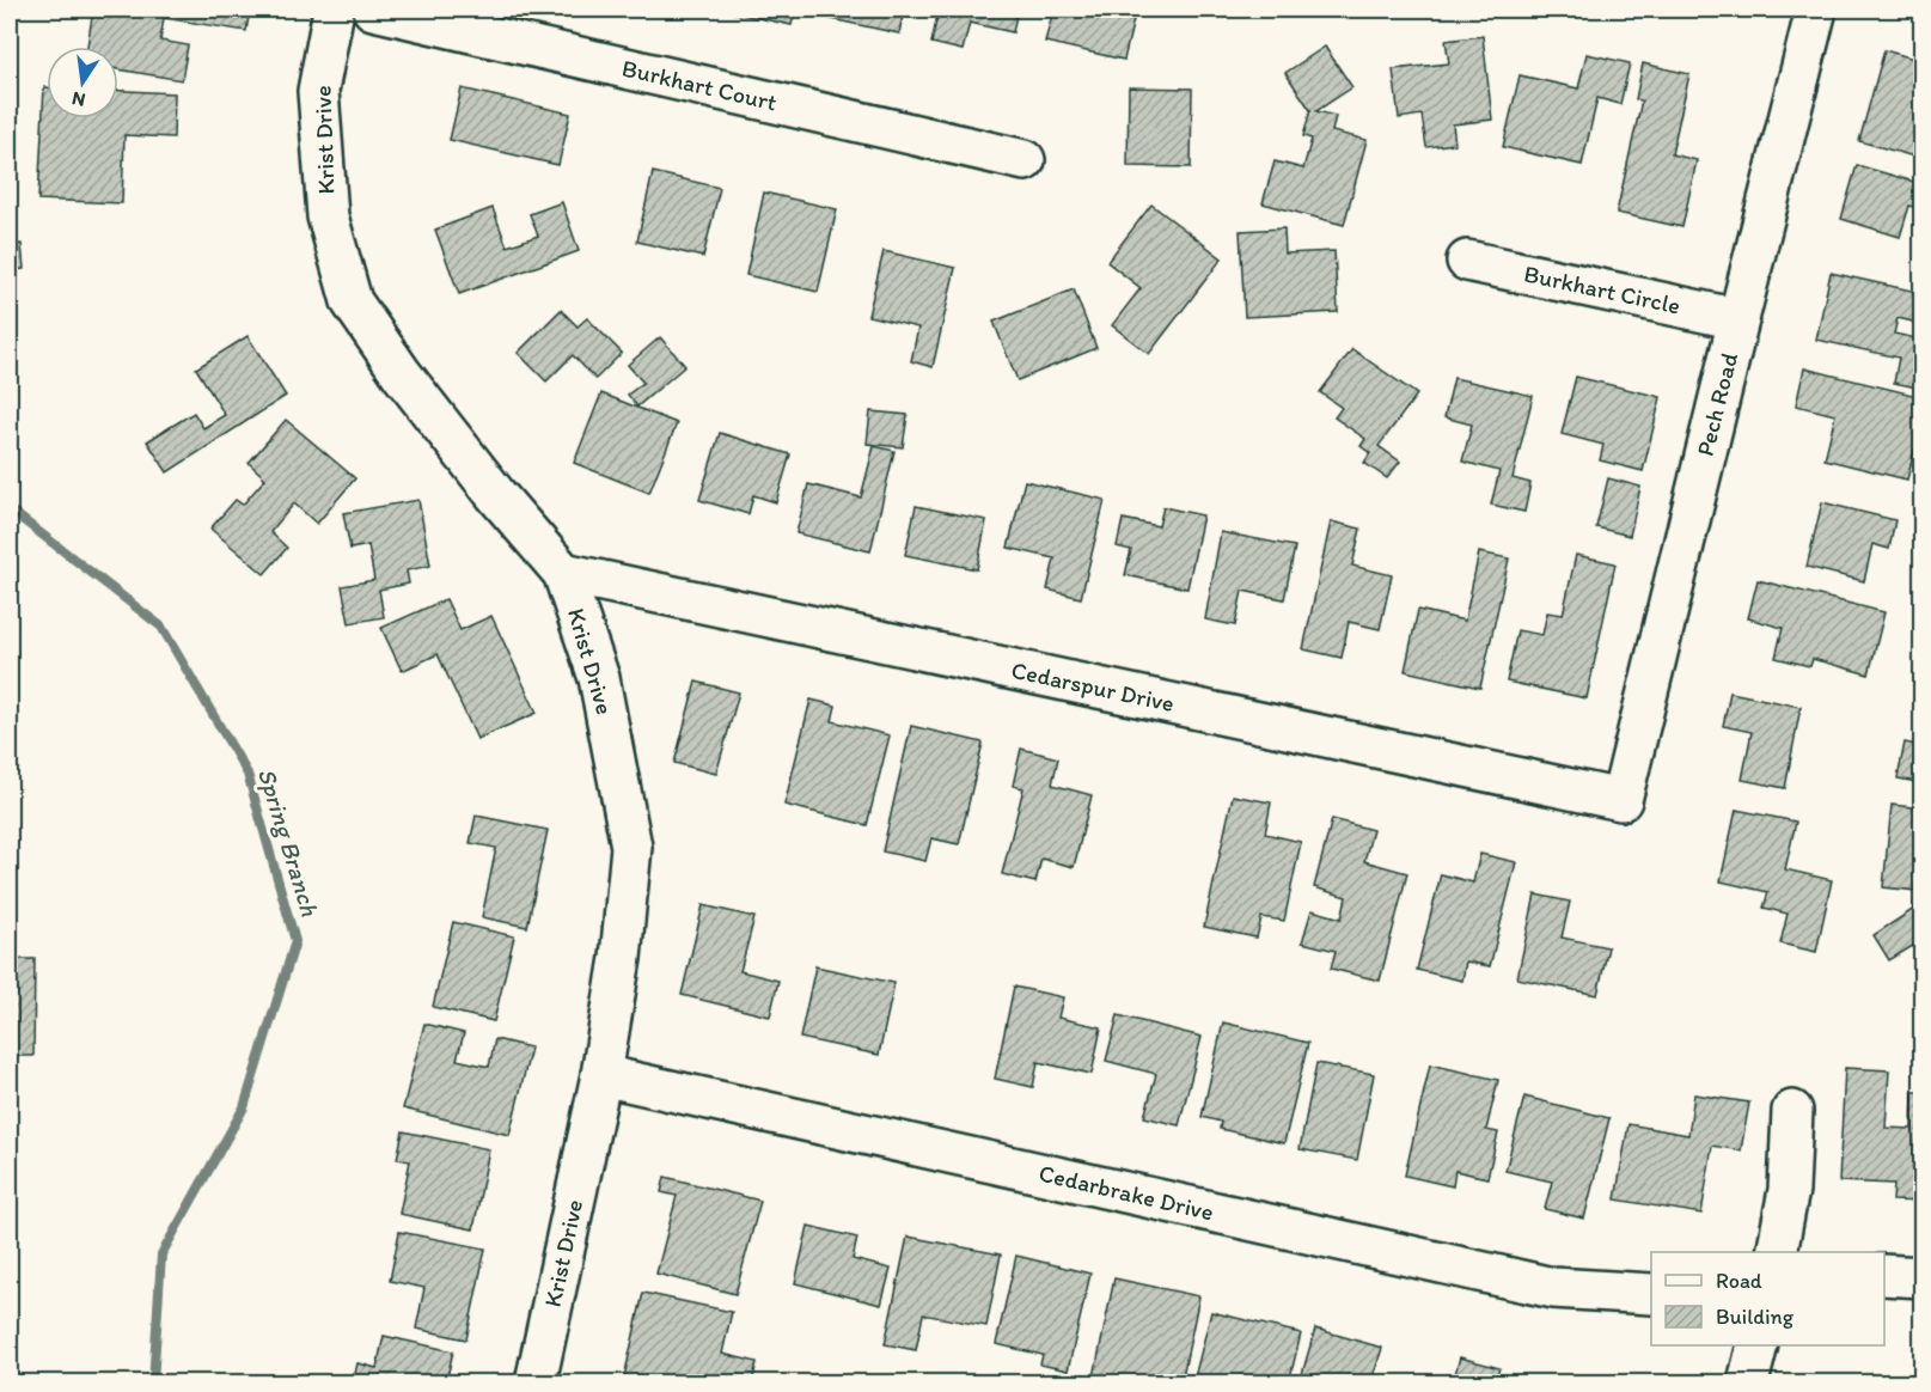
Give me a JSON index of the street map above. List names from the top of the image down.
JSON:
{
  "streets": {
    "street": [
      "Burkhart Court",
      "Krist Drive",
      "Burkhart Circle",
      "Pech Road",
      "Cedarspur Drive",
      "Cedarbrake Drive"
    ]
  },
  "crossings": [
    ["Krist Drive", "Cedarspur Drive"],
    ["Krist Drive", "Cedarbrake Drive"],
    ["Burkhart Circle", "Pech Road"],
    ["Pech Road", "Cedarspur Drive"]
  ],
  "water": ["Spring Branch"],
  "legend": ["Road", "Building"],
  "north": "bottom"
}
